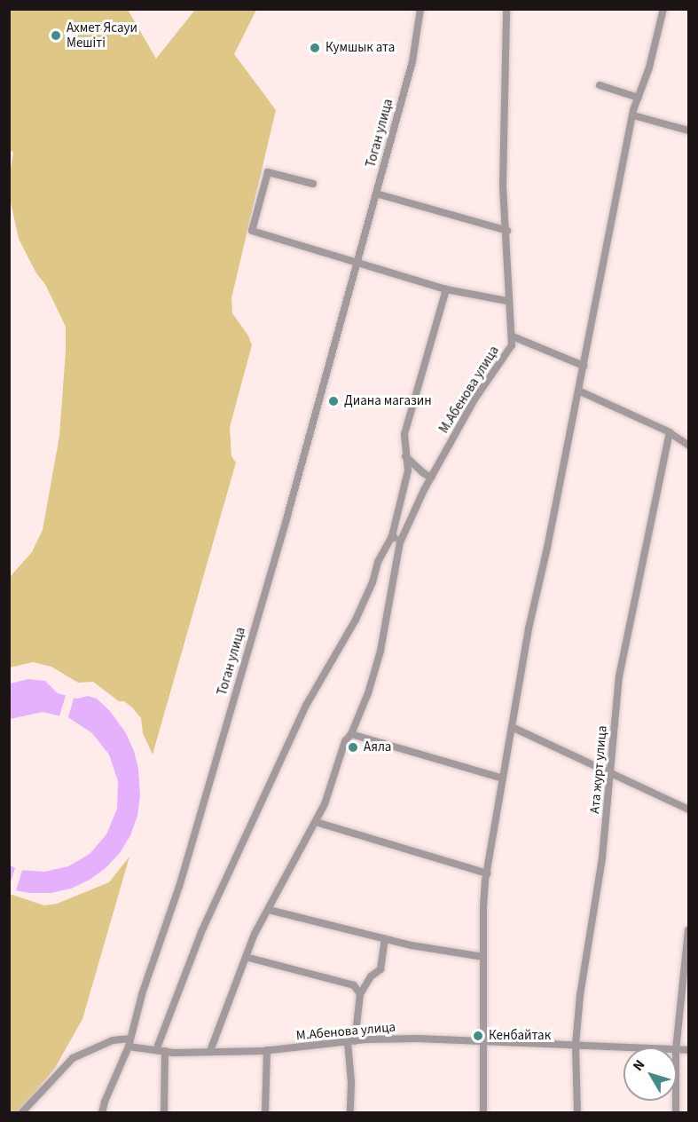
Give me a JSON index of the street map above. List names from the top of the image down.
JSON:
{
  "streets": {
    "street": ["Тоган улица", "М.Абенова улица", "Ата журт улица"]
  },
  "crossings": [
    ["Тоган улица", "М.Абенова улица"],
    ["М.Абенова улица", "Ата журт улица"]
  ],
  "places": [
    "Ахмет Ясауи Мешіті",
    "Кумшык ата",
    "Диана магазин",
    "Аяла",
    "Кенбайтак"
  ],
  "north": "top left"
}
